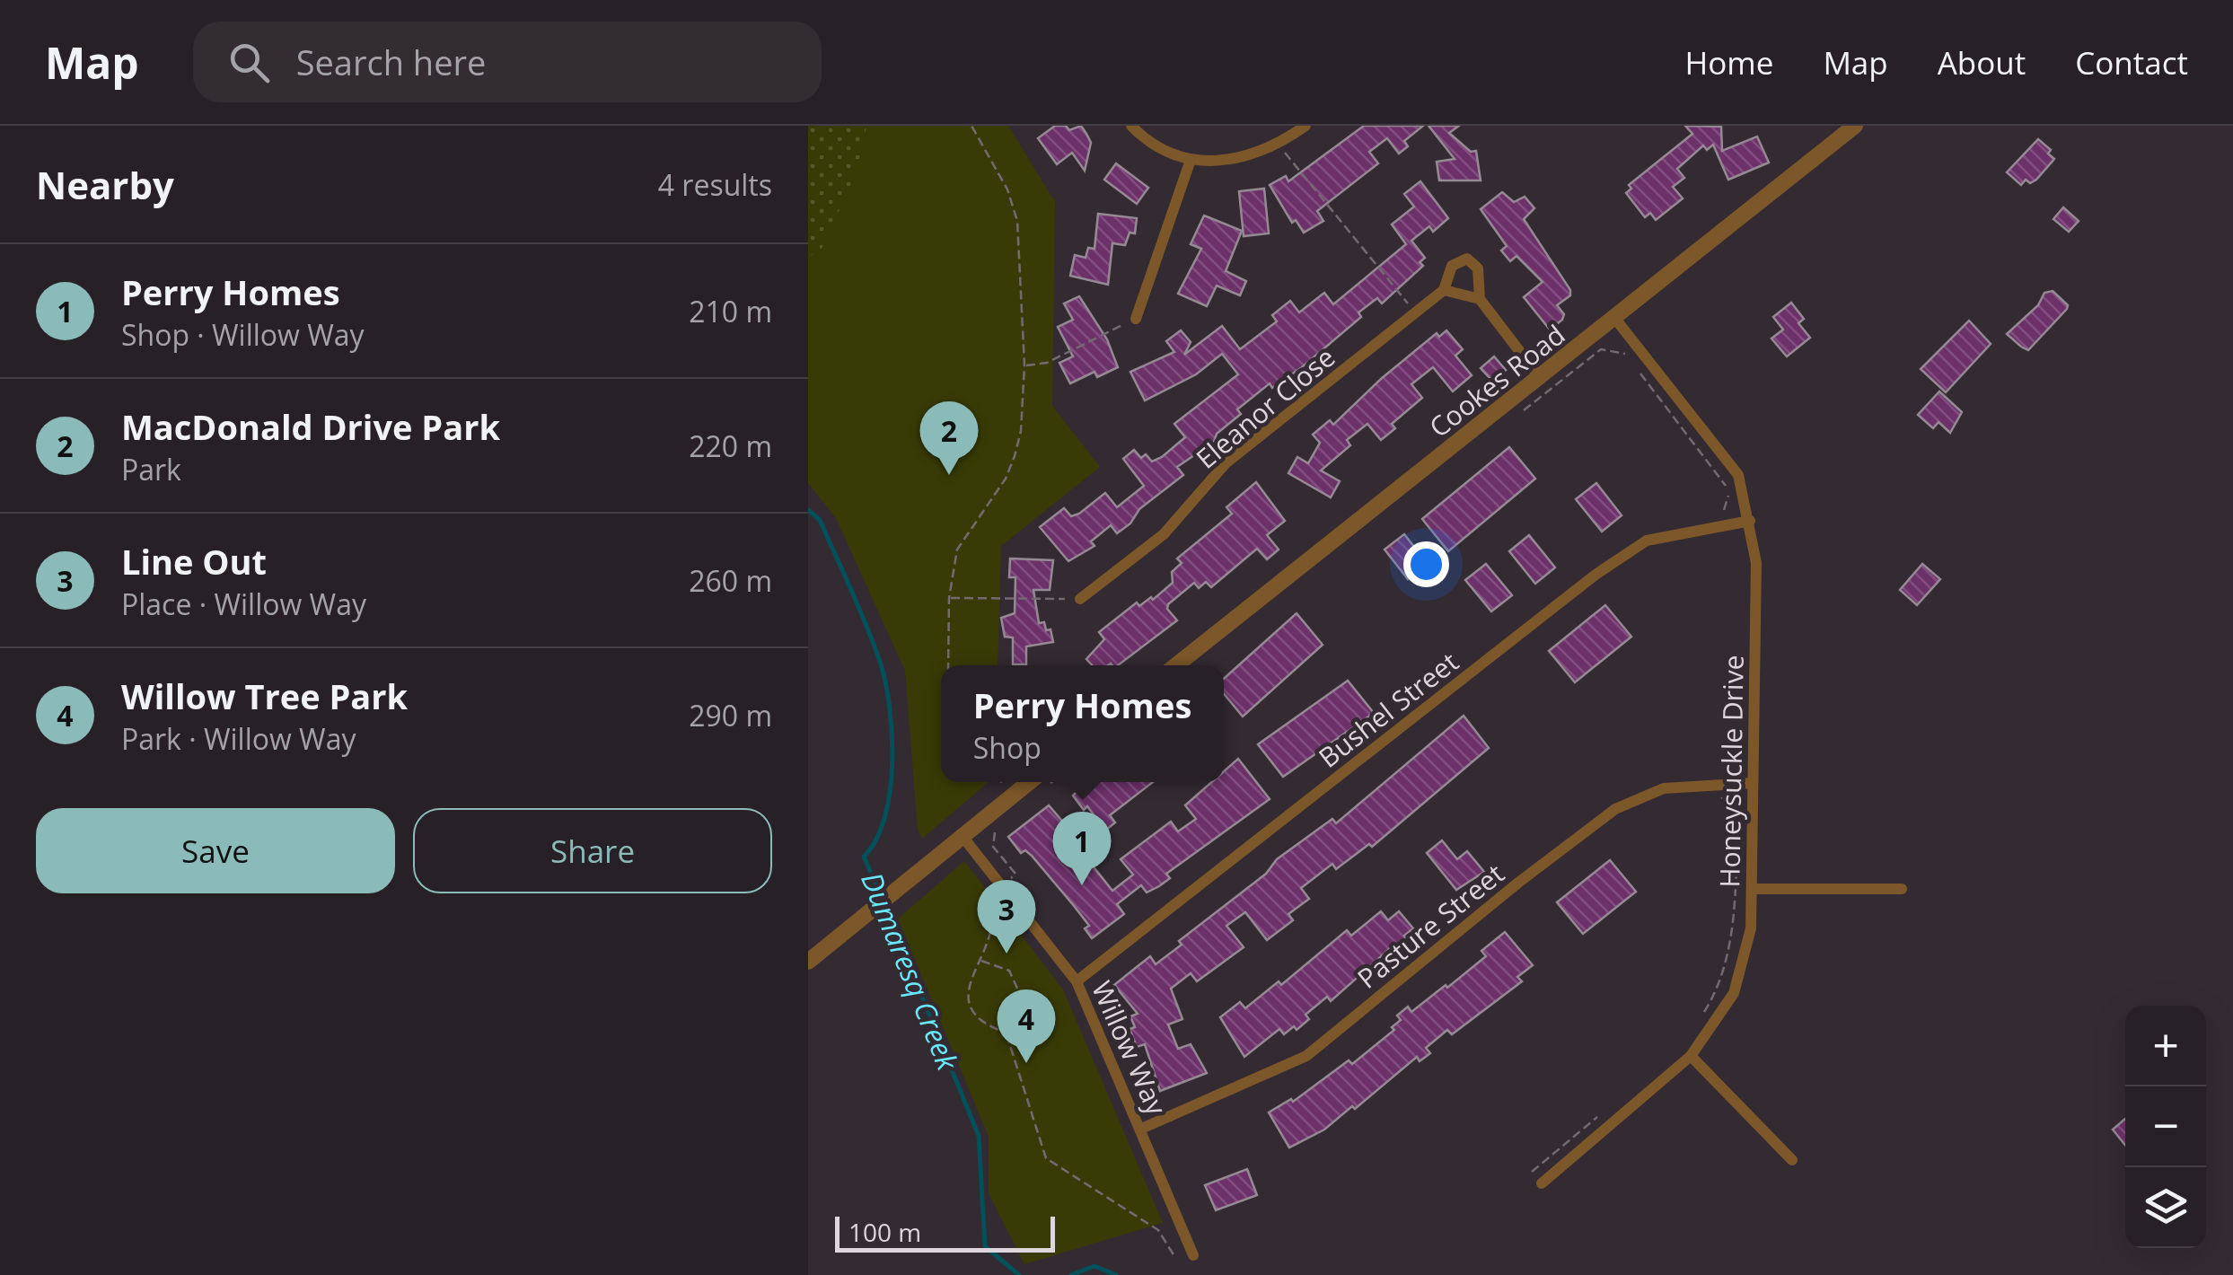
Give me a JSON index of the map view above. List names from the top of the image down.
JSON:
{
  "streets": {
    "street": [
      "Cookes Road",
      "Eleanor Close",
      "Bushel Street",
      "Honeysuckle Drive",
      "Pasture Street",
      "Willow Way"
    ]
  },
  "crossings": [
    ["Cookes Road", "Eleanor Close"],
    ["Cookes Road", "Honeysuckle Drive"],
    ["Bushel Street", "Honeysuckle Drive"],
    ["Bushel Street", "Willow Way"],
    ["Honeysuckle Drive", "Pasture Street"],
    ["Pasture Street", "Willow Way"]
  ],
  "water": ["Dumaresq Creek"],
  "scale_bar": "100 m",
  "page": {
    "header": "Map",
    "search": "Search here",
    "nav": [
      "Home",
      "Map",
      "About",
      "Contact"
    ],
    "heading": ["Nearby", "4 results"],
    "list": [
      {
        "mark": "1",
        "name": "Perry Homes",
        "note": "Shop · Willow Way",
        "value": "210 m"
      },
      {
        "mark": "2",
        "name": "MacDonald Drive Park",
        "note": "Park",
        "value": "220 m"
      },
      {
        "mark": "3",
        "name": "Line Out",
        "note": "Place · Willow Way",
        "value": "260 m"
      },
      {
        "mark": "4",
        "name": "Willow Tree Park",
        "note": "Park · Willow Way",
        "value": "290 m"
      }
    ],
    "pins": [
      "2",
      "1",
      "3",
      "4"
    ],
    "popup": ["Perry Homes", "Shop"],
    "buttons": ["Save", "Share"],
    "map_buttons": ["+", "−"],
    "scale": "100 m"
  }
}
